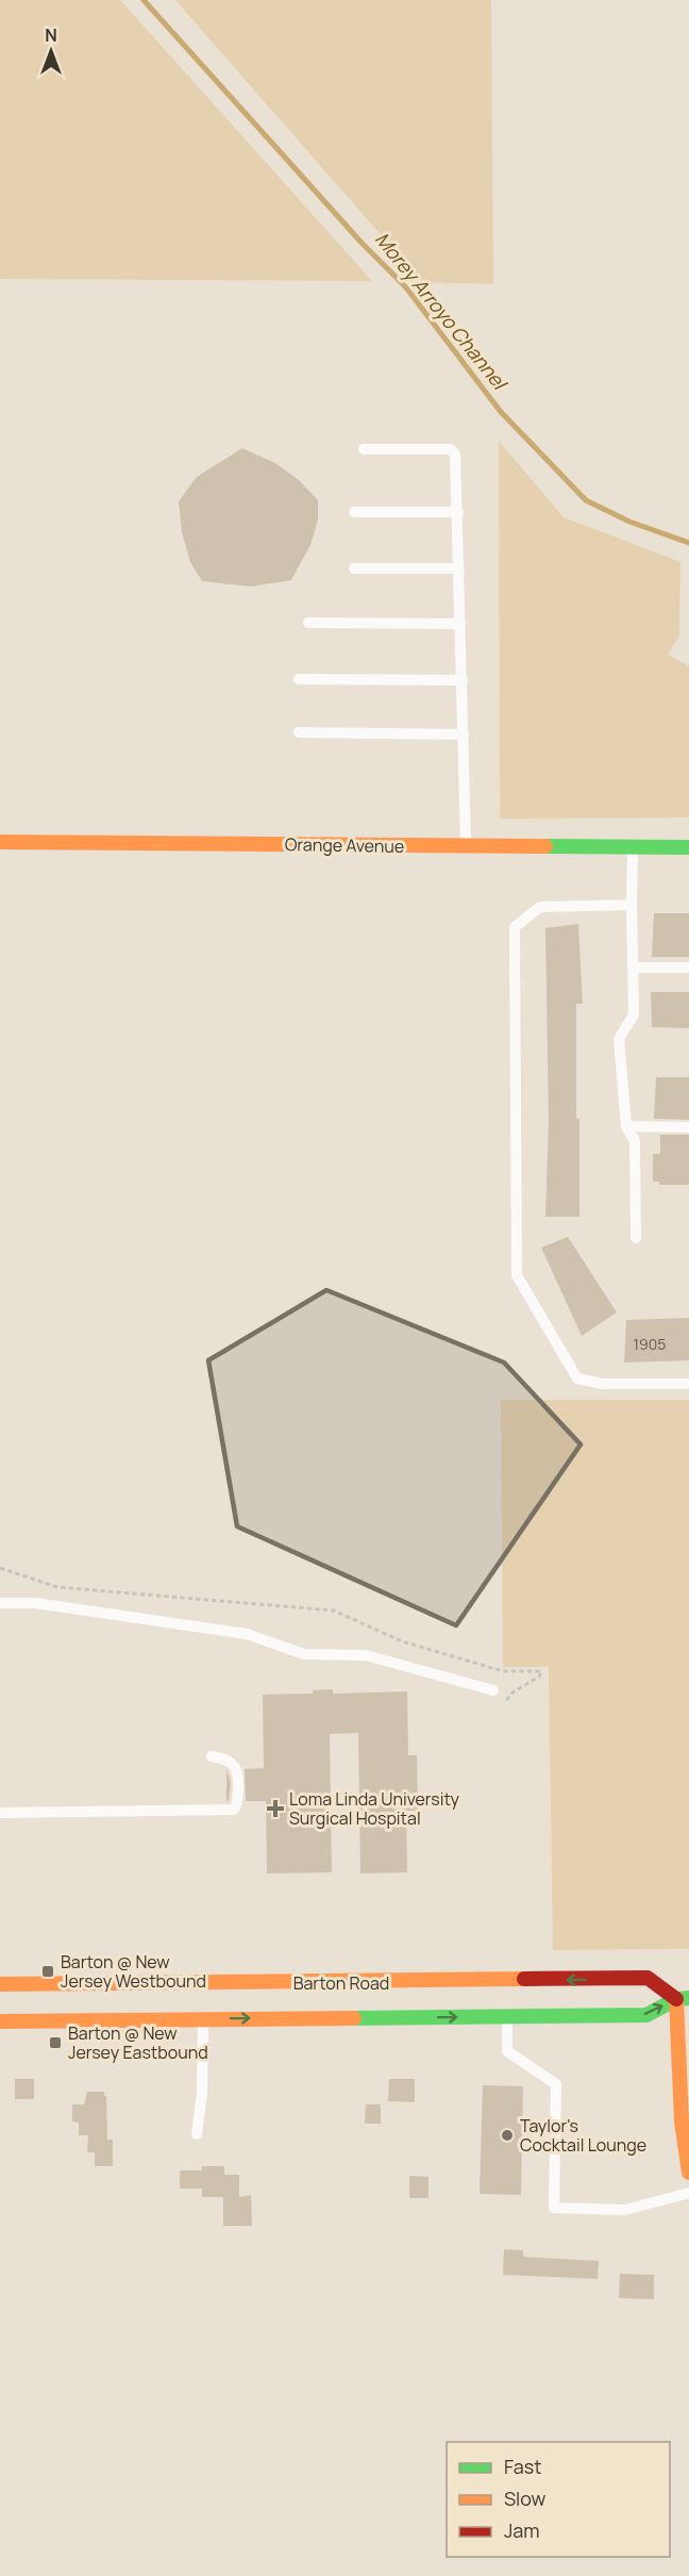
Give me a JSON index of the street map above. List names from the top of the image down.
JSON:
{
  "streets": {
    "main road": ["Orange Avenue", "Barton Road"]
  },
  "water": ["Morey Arroyo Channel"],
  "places": {
    "health": ["Loma Linda University Surgical Hospital"],
    "transit": ["Barton @ New Jersey Westbound", "Barton @ New Jersey Eastbound"],
    "other": ["Taylor's Cocktail Lounge"]
  },
  "house_numbers": ["1905"],
  "legend": ["Fast", "Slow", "Jam"],
  "north": "top"
}
